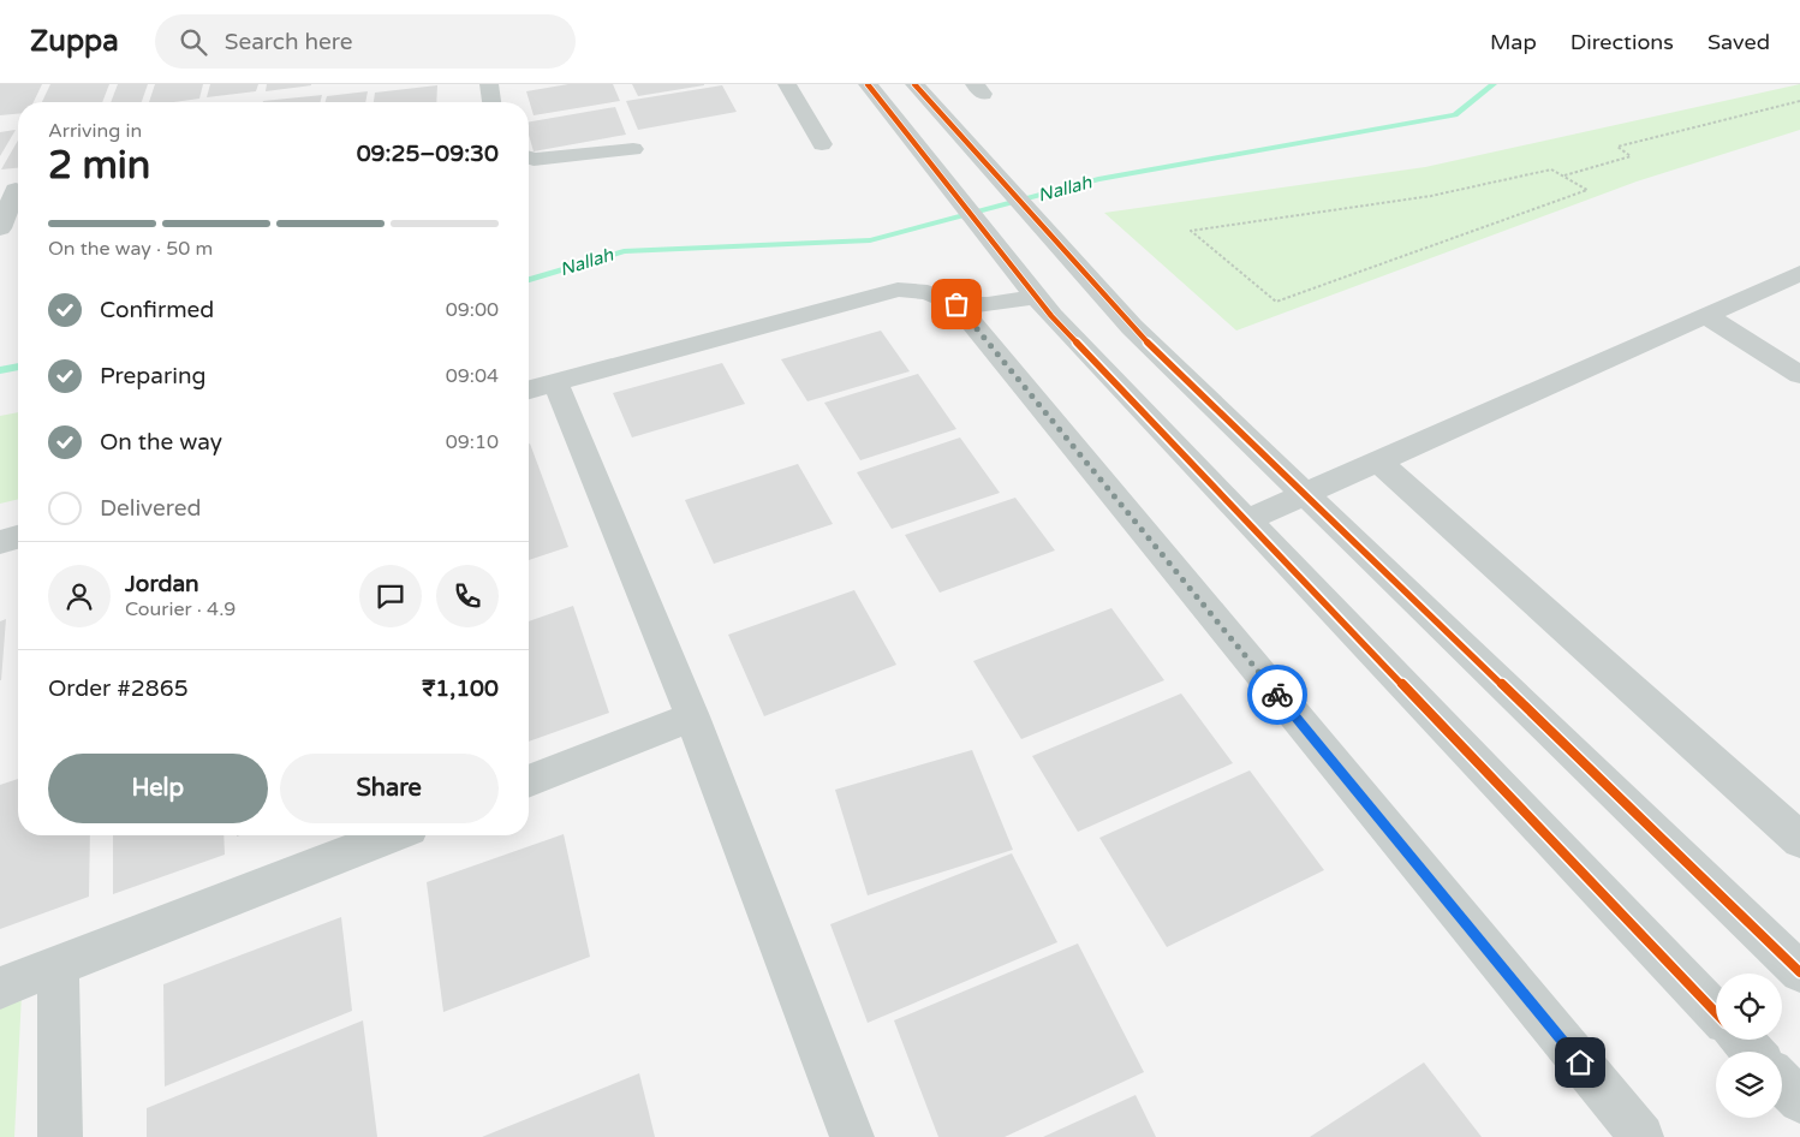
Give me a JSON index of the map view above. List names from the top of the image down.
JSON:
{
  "water": ["Nallah"],
  "page": {
    "header": "Zuppa",
    "search": "Search here",
    "nav": ["Map", "Directions", "Saved"],
    "heading": ["2 min", "Arriving in", "09:25–09:30"],
    "panel": [
      "Jordan",
      "Courier · 4.9",
      "Order #2865",
      "₹1,100"
    ],
    "bar": "On the way · 50 m",
    "list": [
      ["Confirmed", "09:00"],
      ["Preparing", "09:04"],
      ["On the way", "09:10"],
      "Delivered"
    ],
    "buttons": ["Help", "Share"]
  }
}
